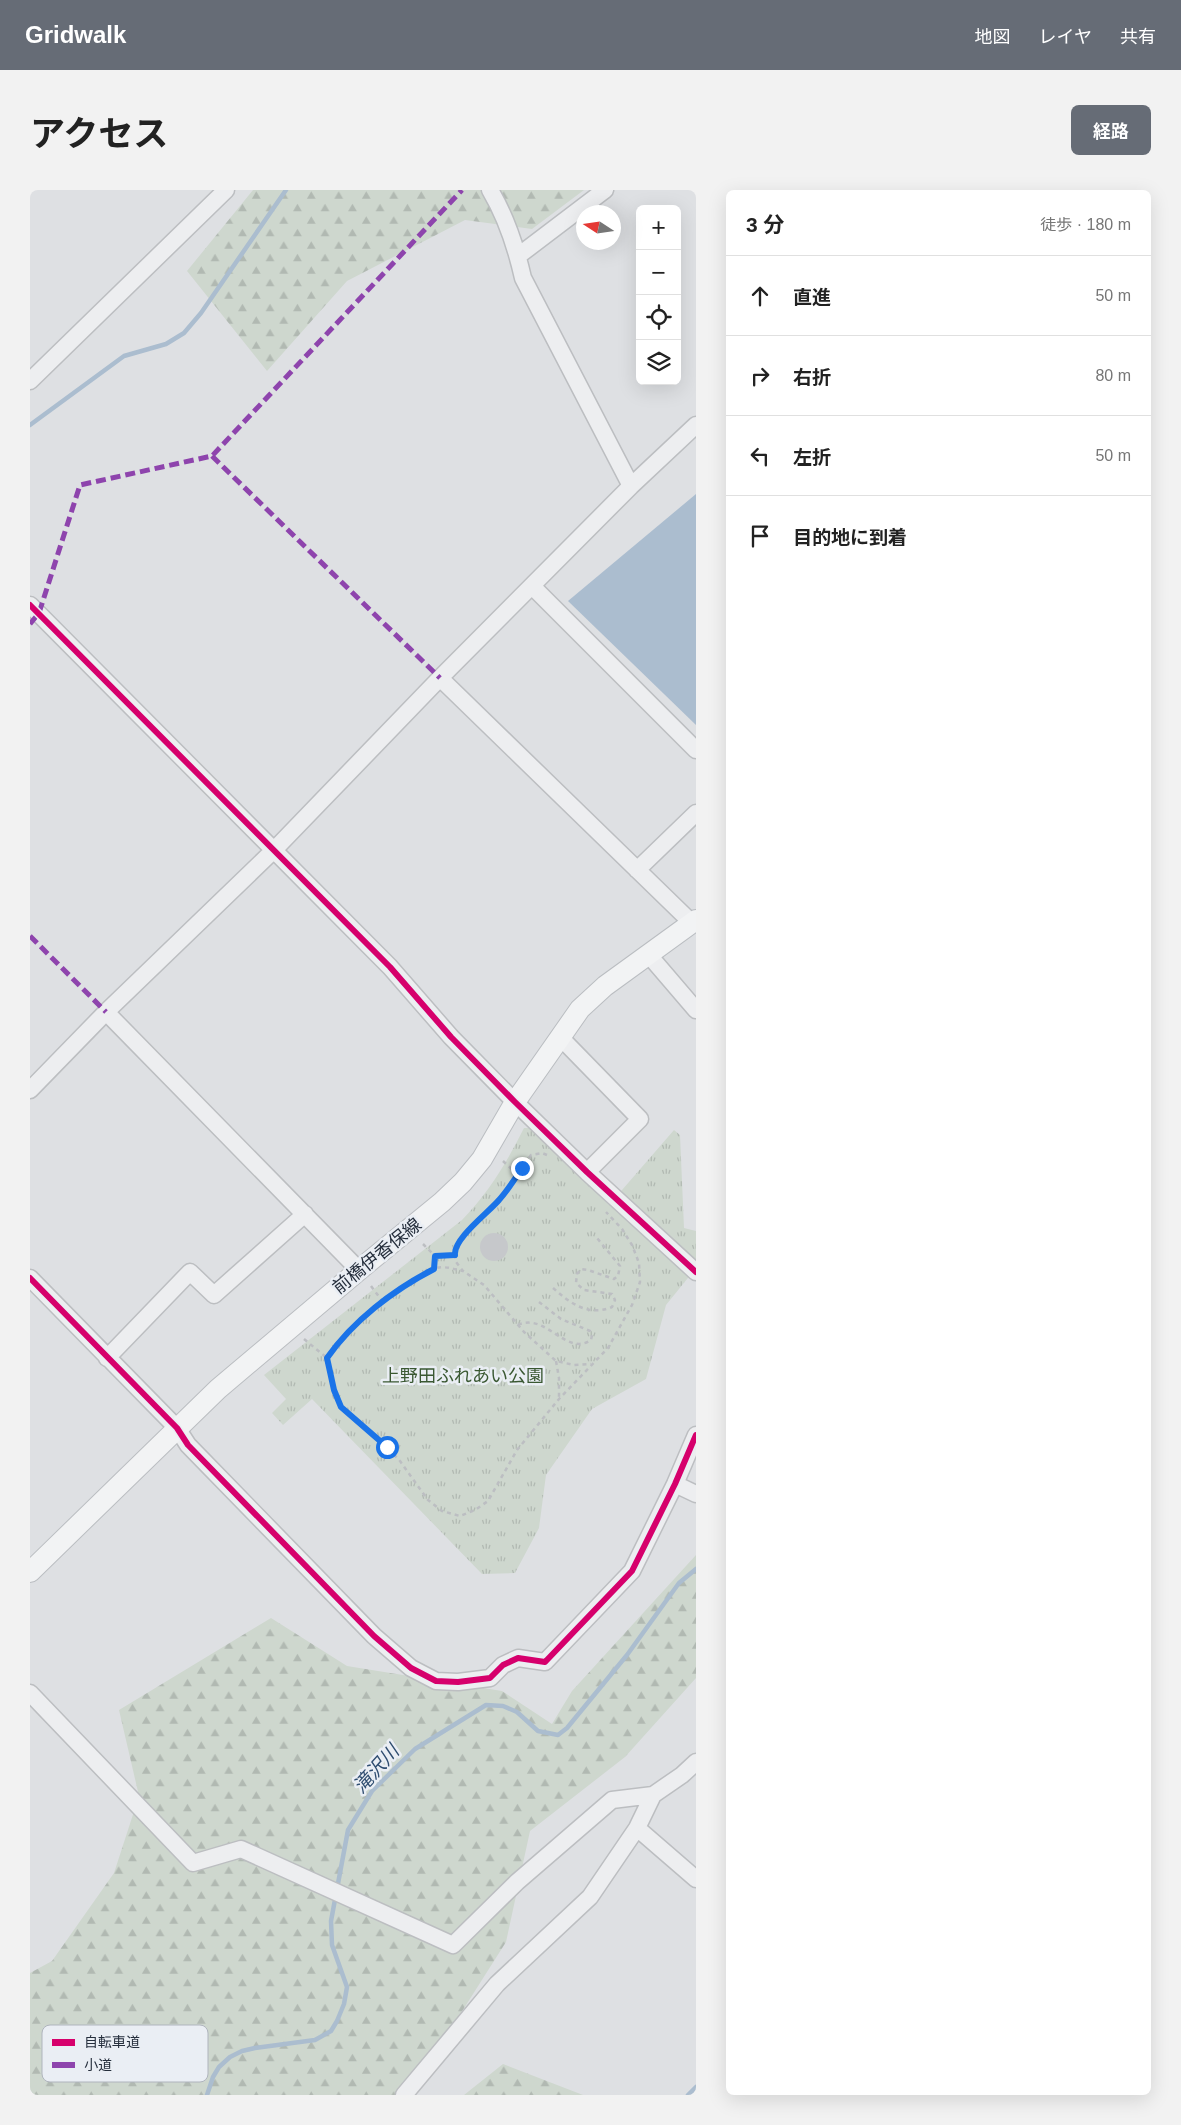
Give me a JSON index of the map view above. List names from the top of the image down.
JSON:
{
  "streets": {
    "main road": ["前橋伊香保線"]
  },
  "water": ["滝沢川"],
  "parks": ["上野田ふれあい公園"],
  "legend": ["自転車道", "小道"],
  "north": "left",
  "page": {
    "header": "Gridwalk",
    "nav": ["地図", "レイヤ", "共有"],
    "title": "アクセス",
    "buttons": "経路",
    "heading": ["3 分", "徒歩 · 180 m"],
    "map_buttons": ["+", "−"],
    "list": [
      ["直進", "50 m"],
      ["右折", "80 m"],
      ["左折", "50 m"],
      "目的地に到着"
    ]
  }
}
